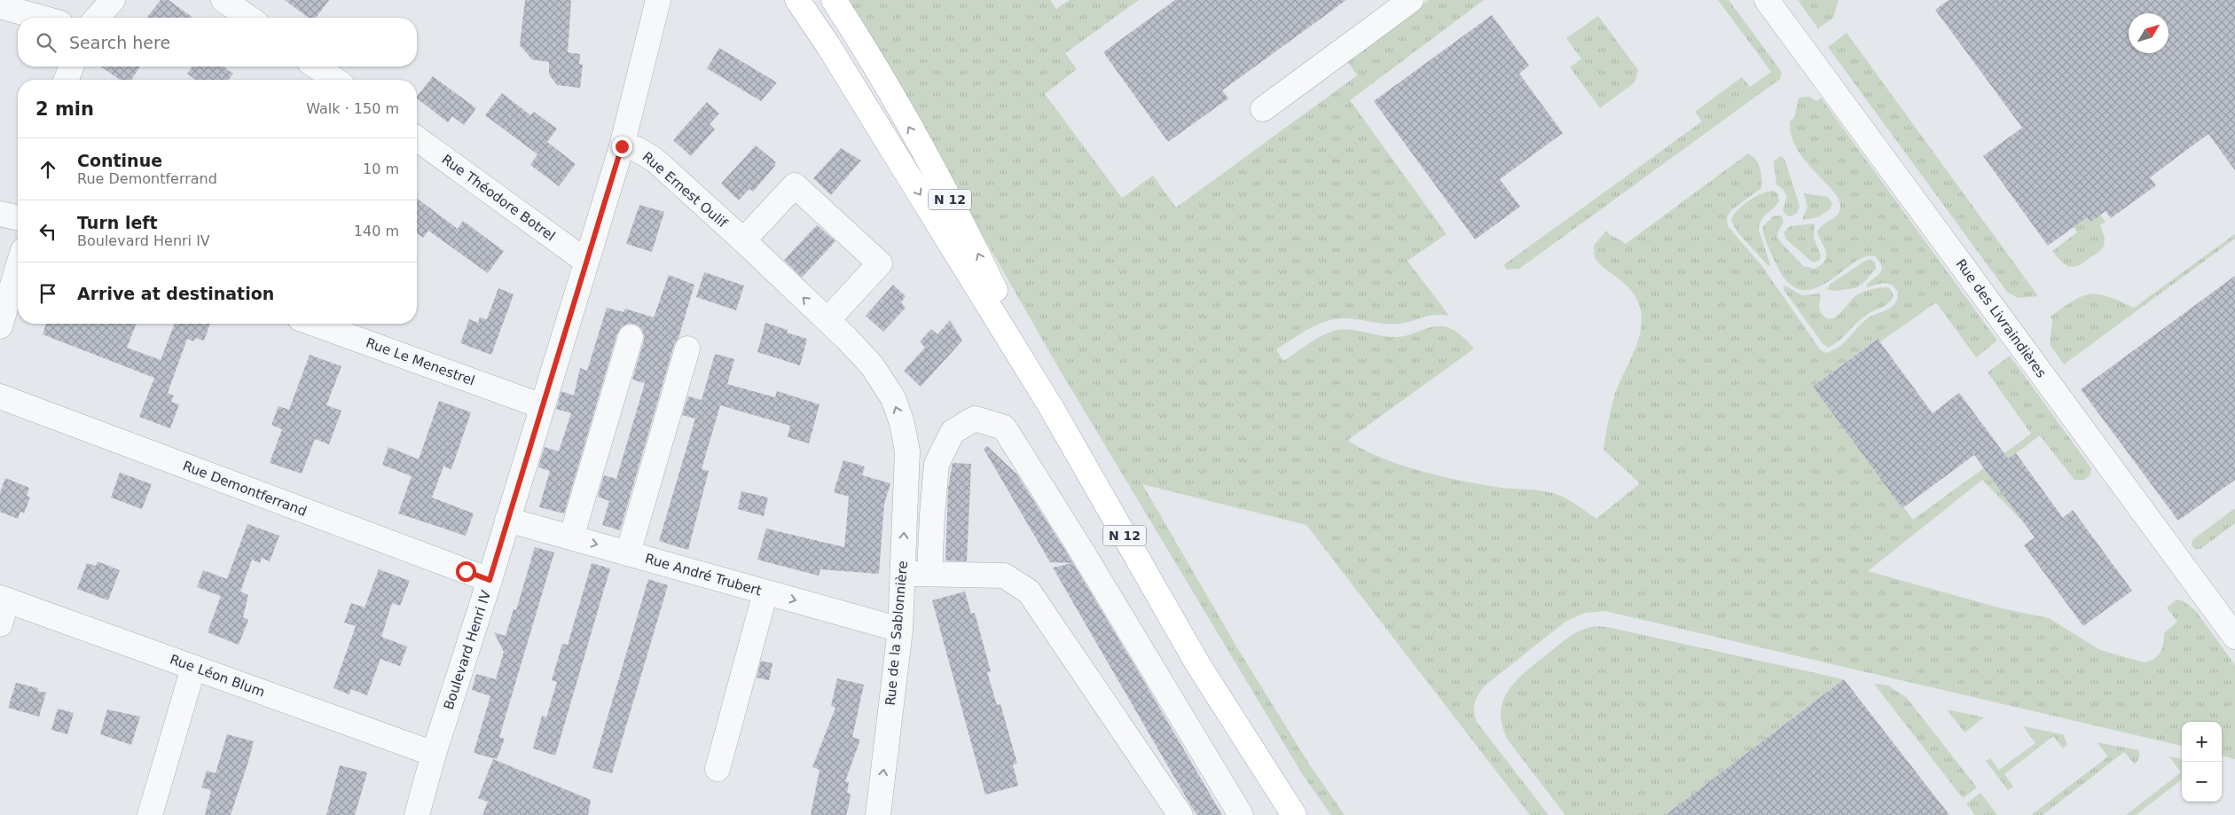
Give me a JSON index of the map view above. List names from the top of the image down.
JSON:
{
  "streets": {
    "main road": ["N 12"],
    "street": [
      "Rue Ernest Oulif",
      "Rue Théodore Botrel",
      "Rue des Livraindières",
      "Rue Le Menestrel",
      "Rue Demontferrand",
      "Rue André Trubert",
      "Rue de la Sablonnière",
      "Boulevard Henri IV",
      "Rue Léon Blum"
    ]
  },
  "crossings": [
    ["Rue Ernest Oulif", "Rue de la Sablonnière"],
    ["Rue Ernest Oulif", "Boulevard Henri IV"],
    ["Rue Théodore Botrel", "Boulevard Henri IV"],
    ["Rue Le Menestrel", "Boulevard Henri IV"],
    ["Rue Demontferrand", "Boulevard Henri IV"],
    ["Rue André Trubert", "Rue de la Sablonnière"],
    ["Rue André Trubert", "Boulevard Henri IV"],
    ["Boulevard Henri IV", "Rue Léon Blum"]
  ],
  "one_way": ["Rue Ernest Oulif", "Rue André Trubert"],
  "north": "top right",
  "page": {
    "search": "Search here",
    "heading": ["2 min", "Walk · 150 m"],
    "list": [
      ["Continue", "Rue Demontferrand", "10 m"],
      ["Turn left", "Boulevard Henri IV", "140 m"],
      "Arrive at destination"
    ],
    "map_buttons": ["+", "−"]
  }
}
